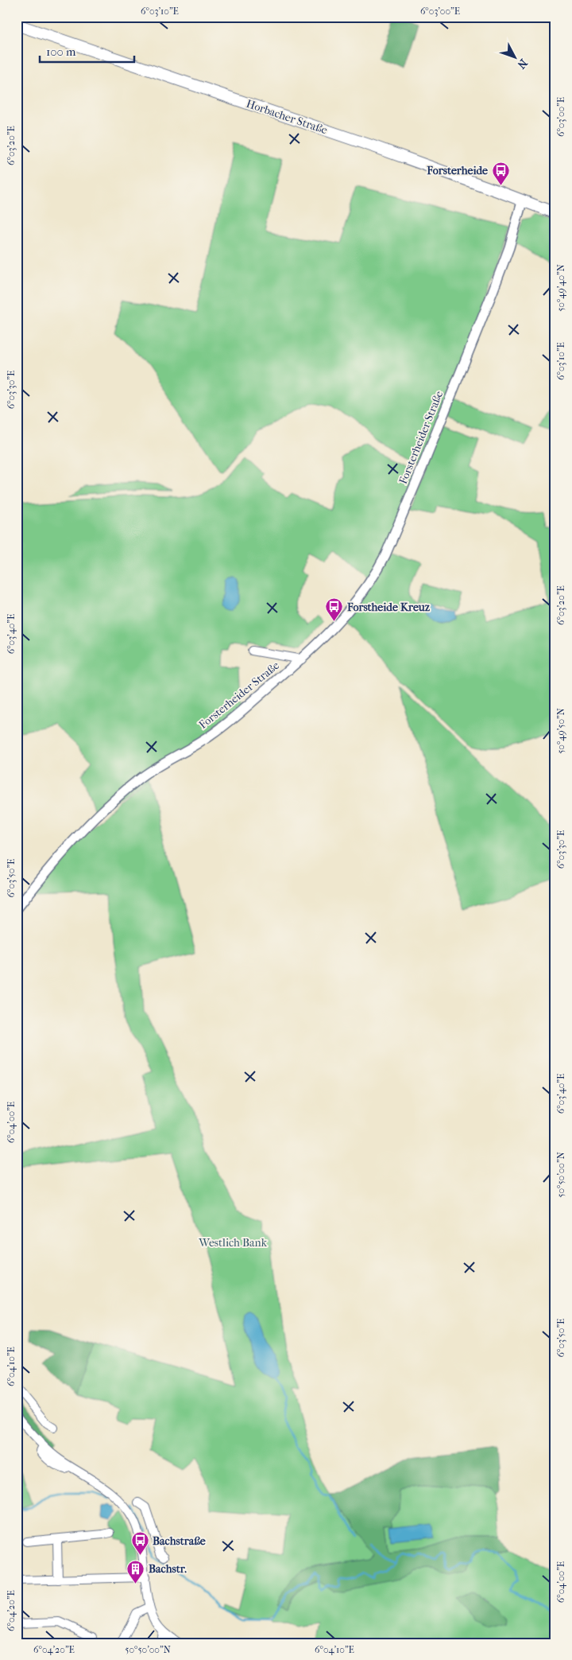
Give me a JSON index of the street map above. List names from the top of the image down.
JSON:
{
  "streets": {
    "main road": ["Horbacher Straße"],
    "street": ["Forsterheider Straße"]
  },
  "crossings": [
    ["Horbacher Straße", "Forsterheider Straße"]
  ],
  "parks": ["Westlich Bank"],
  "places": {
    "bus stop": ["Forsterheide", "Forstheide Kreuz", "Bachstraße"],
    "building": ["Bachstr."]
  },
  "scale_bar": "100 m",
  "north": "bottom right",
  "coordinates": [
    "6°03'10\"E",
    "6°03'00\"E",
    "6°03'20\"E",
    "50°49'40\"N",
    "6°03'30\"E",
    "6°03'40\"E",
    "50°49'50\"N",
    "6°03'50\"E",
    "6°04'00\"E",
    "50°50'00\"N",
    "6°04'10\"E",
    "6°04'20\"E"
  ]
}
